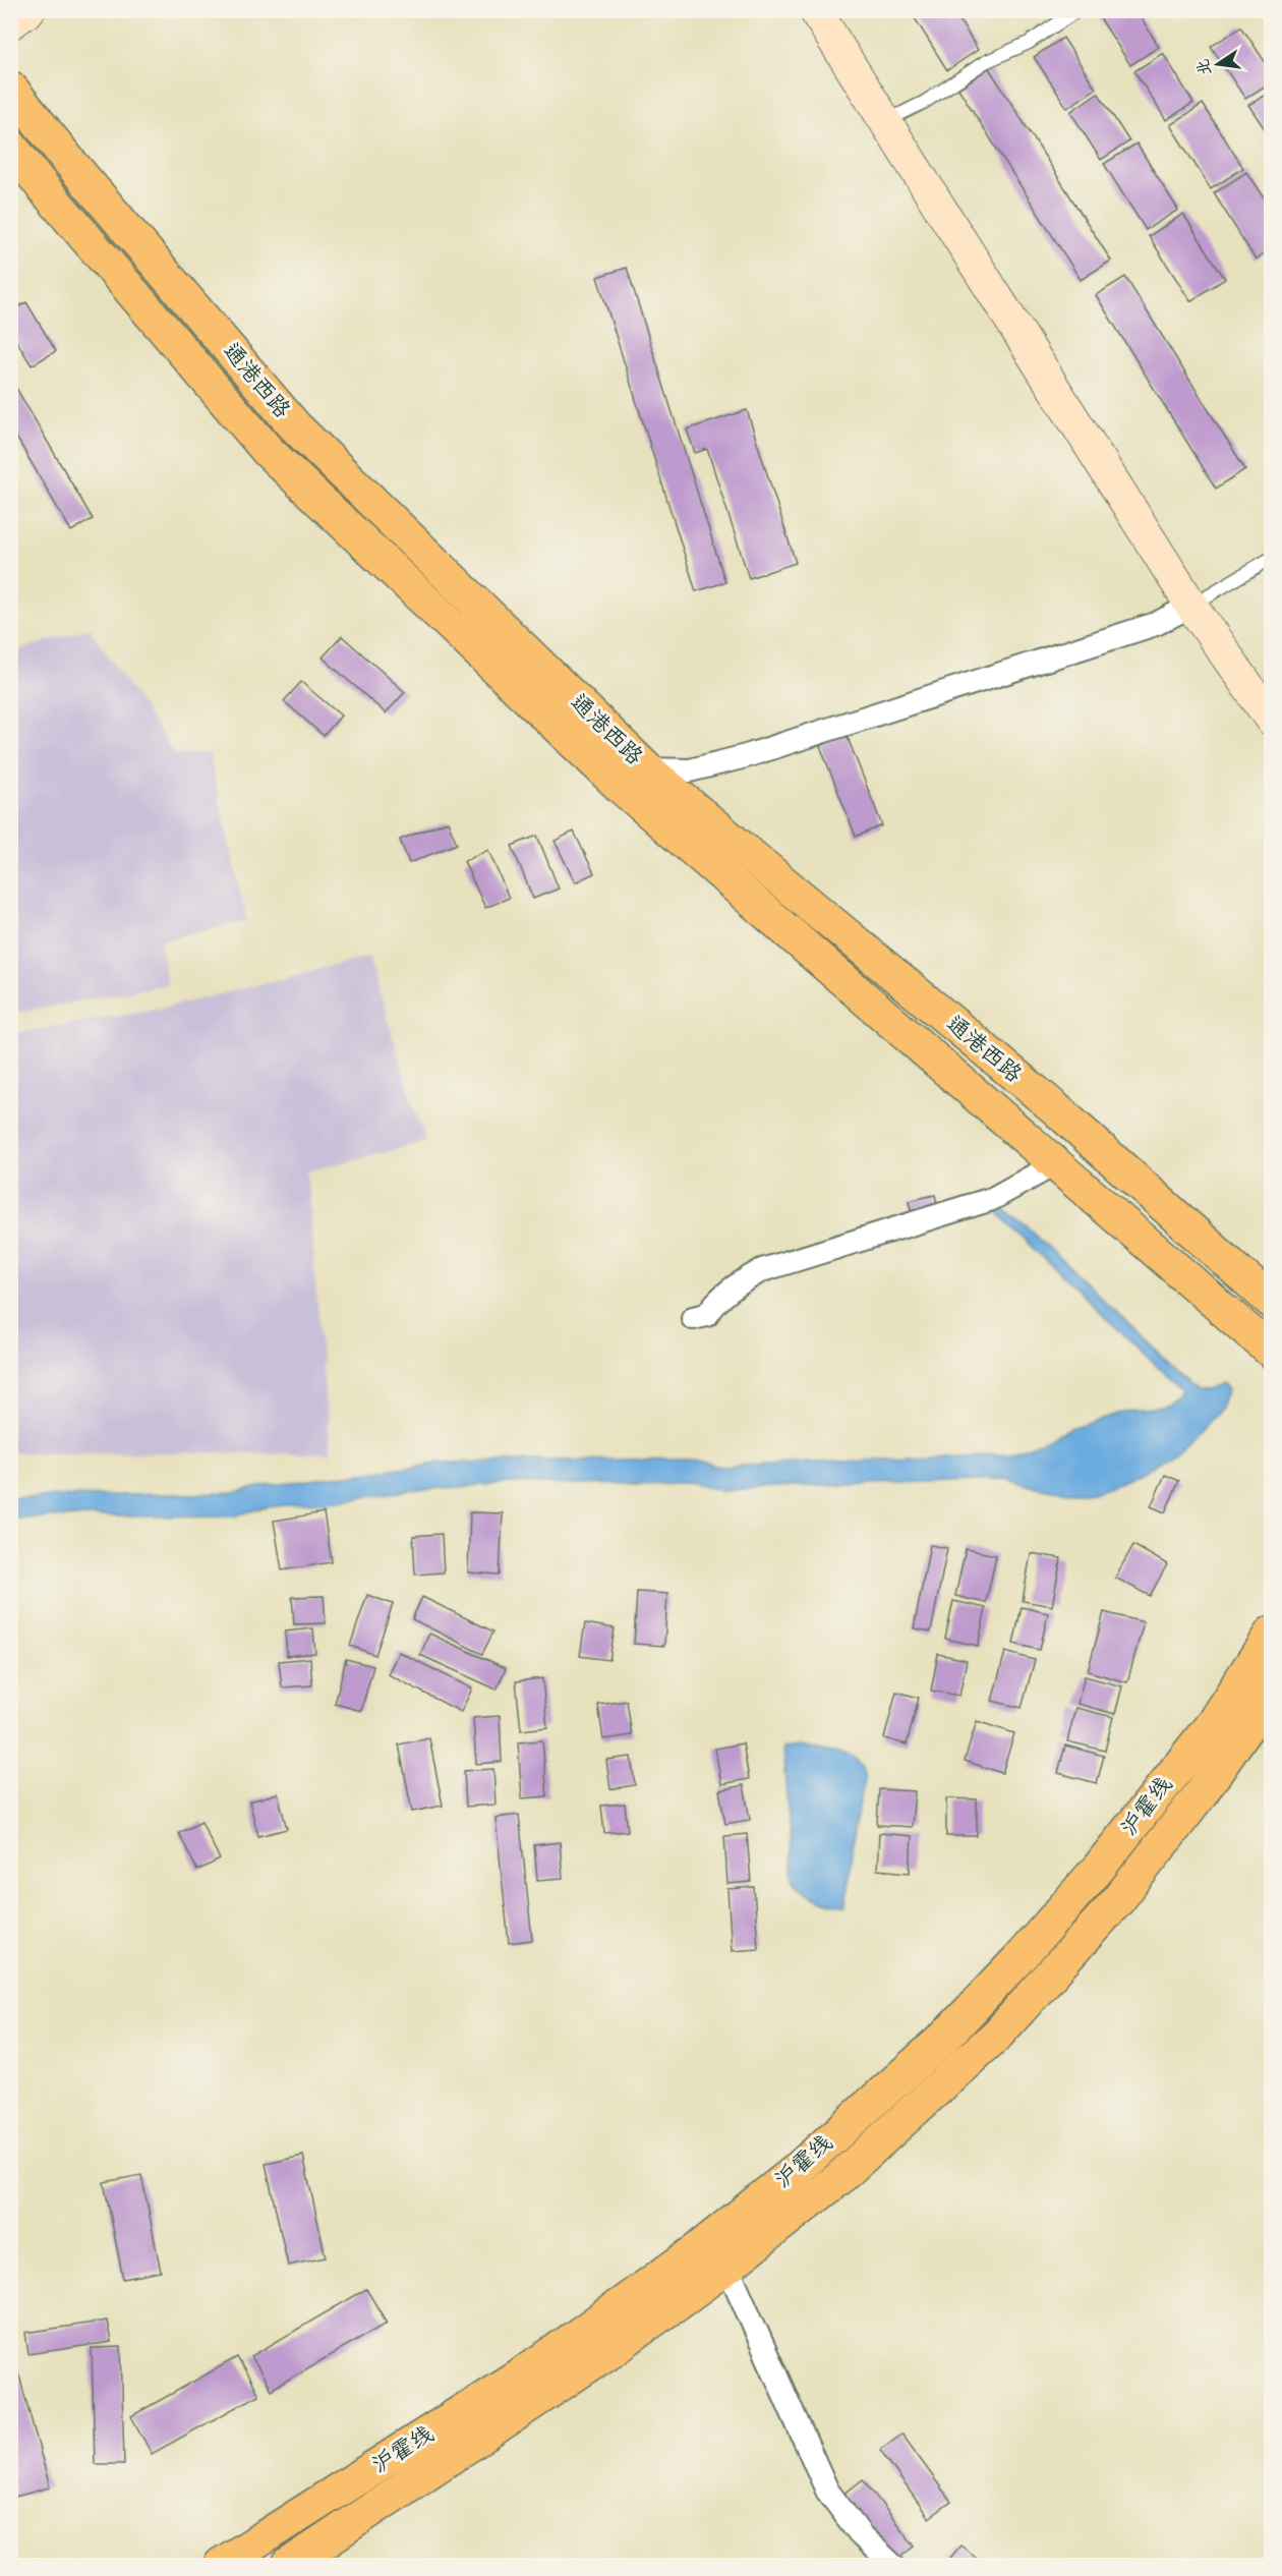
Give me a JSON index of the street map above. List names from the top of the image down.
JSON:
{
  "streets": {
    "highway": ["通港西路", "沪霍线"]
  },
  "north": "left"
}
